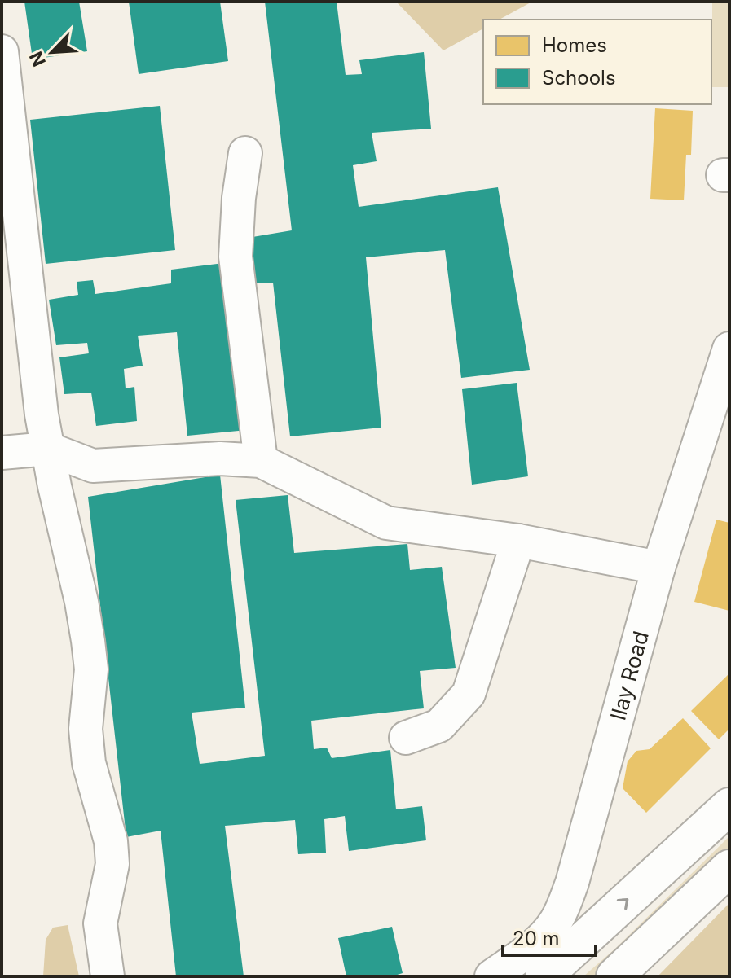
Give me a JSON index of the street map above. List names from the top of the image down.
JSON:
{
  "streets": {
    "street": ["Ilay Road"]
  },
  "legend": ["Homes", "Schools"],
  "scale_bar": "20 m",
  "north": "bottom left"
}
